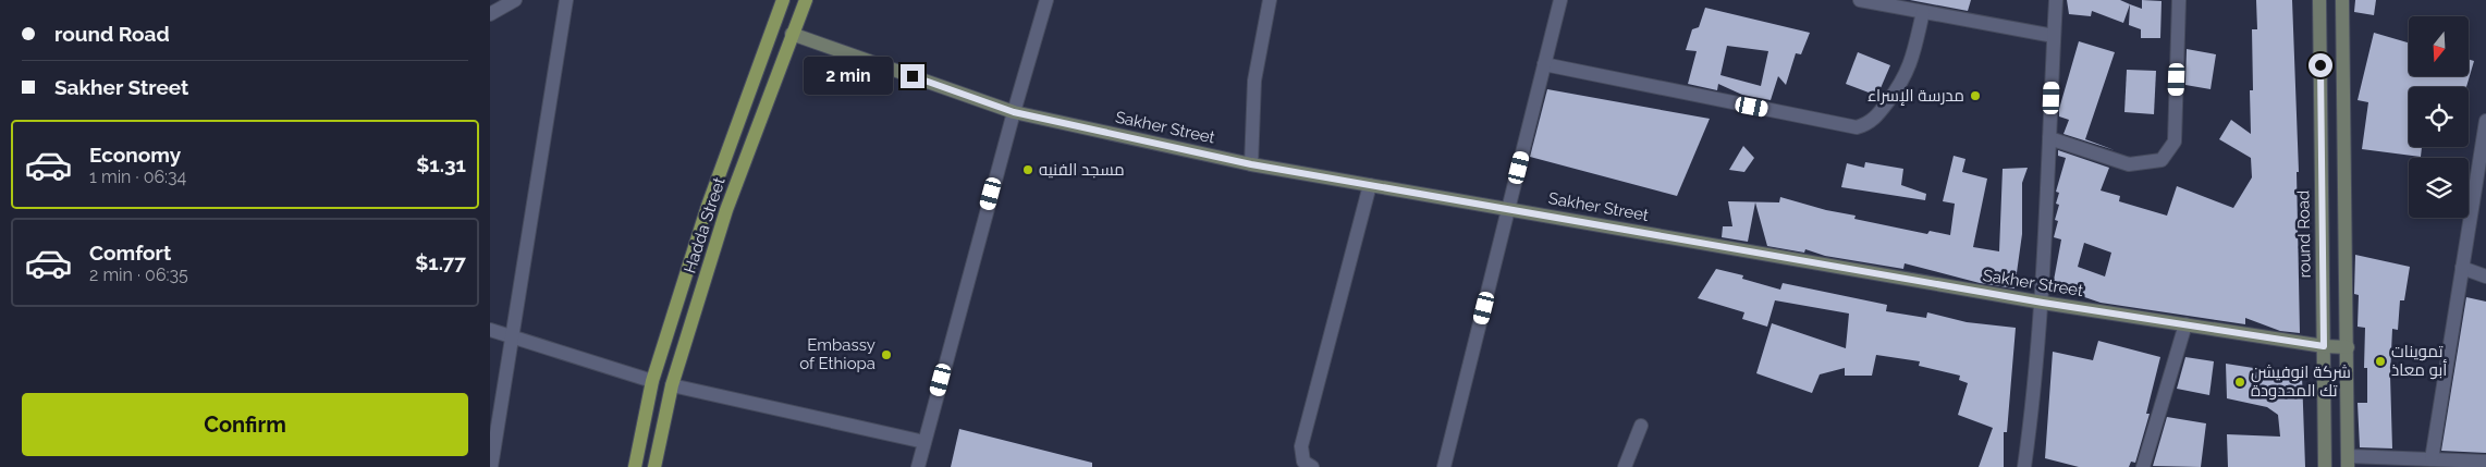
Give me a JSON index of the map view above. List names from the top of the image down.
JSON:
{
  "streets": {
    "main road": ["Hadda Street"],
    "street": ["Sakher Street", "round Road"]
  },
  "crossings": [
    ["Sakher Street", "Hadda Street"],
    ["Sakher Street", "round Road"]
  ],
  "places": [
    "مدرسة الإسراء",
    "مسجد الفنيه",
    "Embassy of Ethiopa",
    "تموينات أبو معاذ",
    "شركة انوفيشن تك المحدودة"
  ],
  "north": "bottom",
  "page": {
    "banner": ["round Road", "Sakher Street"],
    "bubble": "2 min",
    "list": [
      {
        "name": "Economy",
        "note": "1 min · 06:34",
        "value": "$1.31"
      },
      {
        "name": "Comfort",
        "note": "2 min · 06:35",
        "value": "$1.77"
      }
    ],
    "buttons": "Confirm"
  }
}
